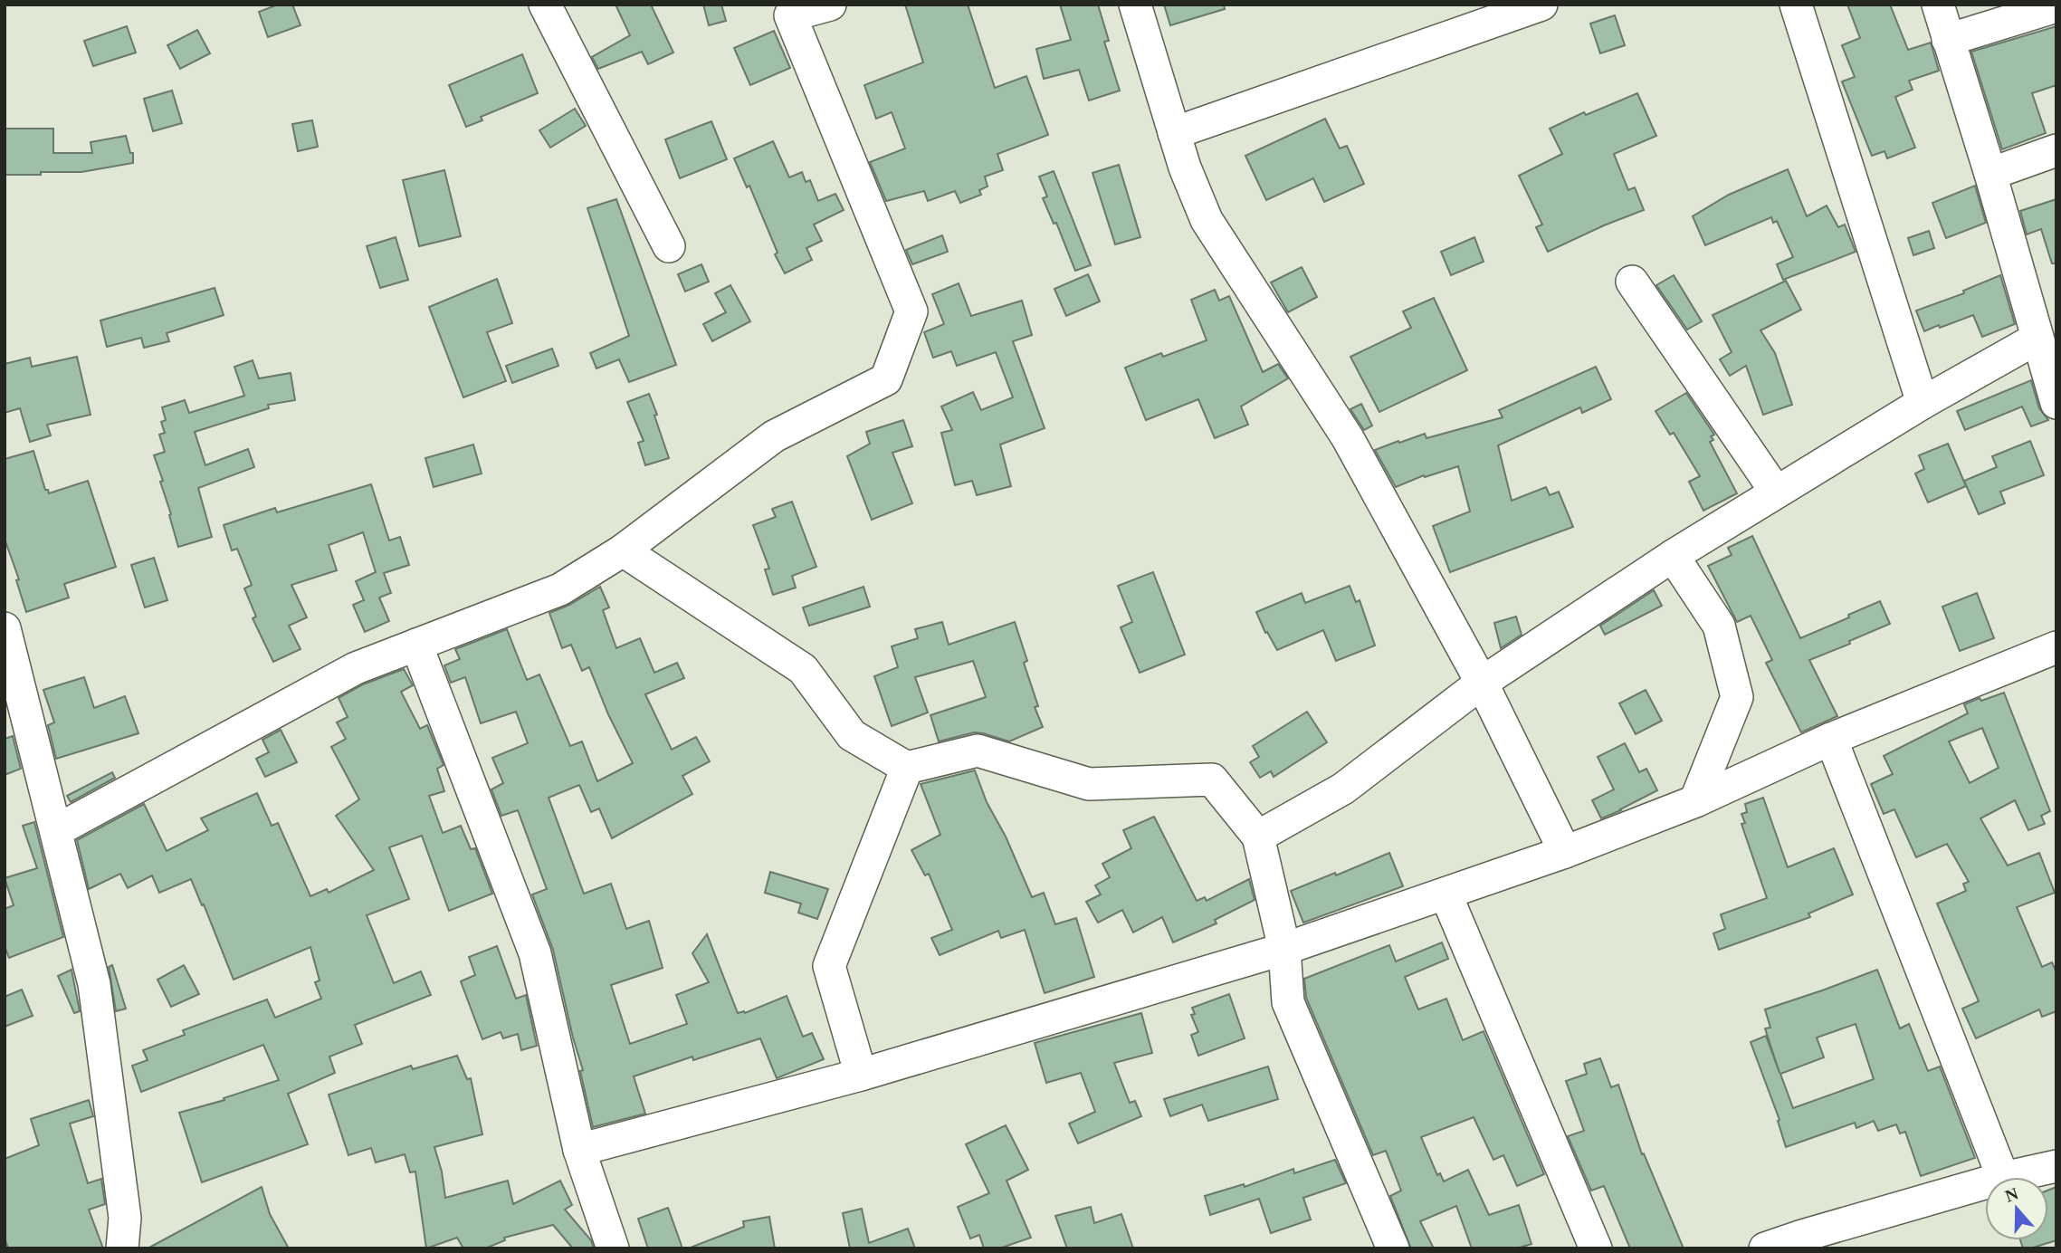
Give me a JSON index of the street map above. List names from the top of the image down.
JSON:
{
  "north": "top"
}
